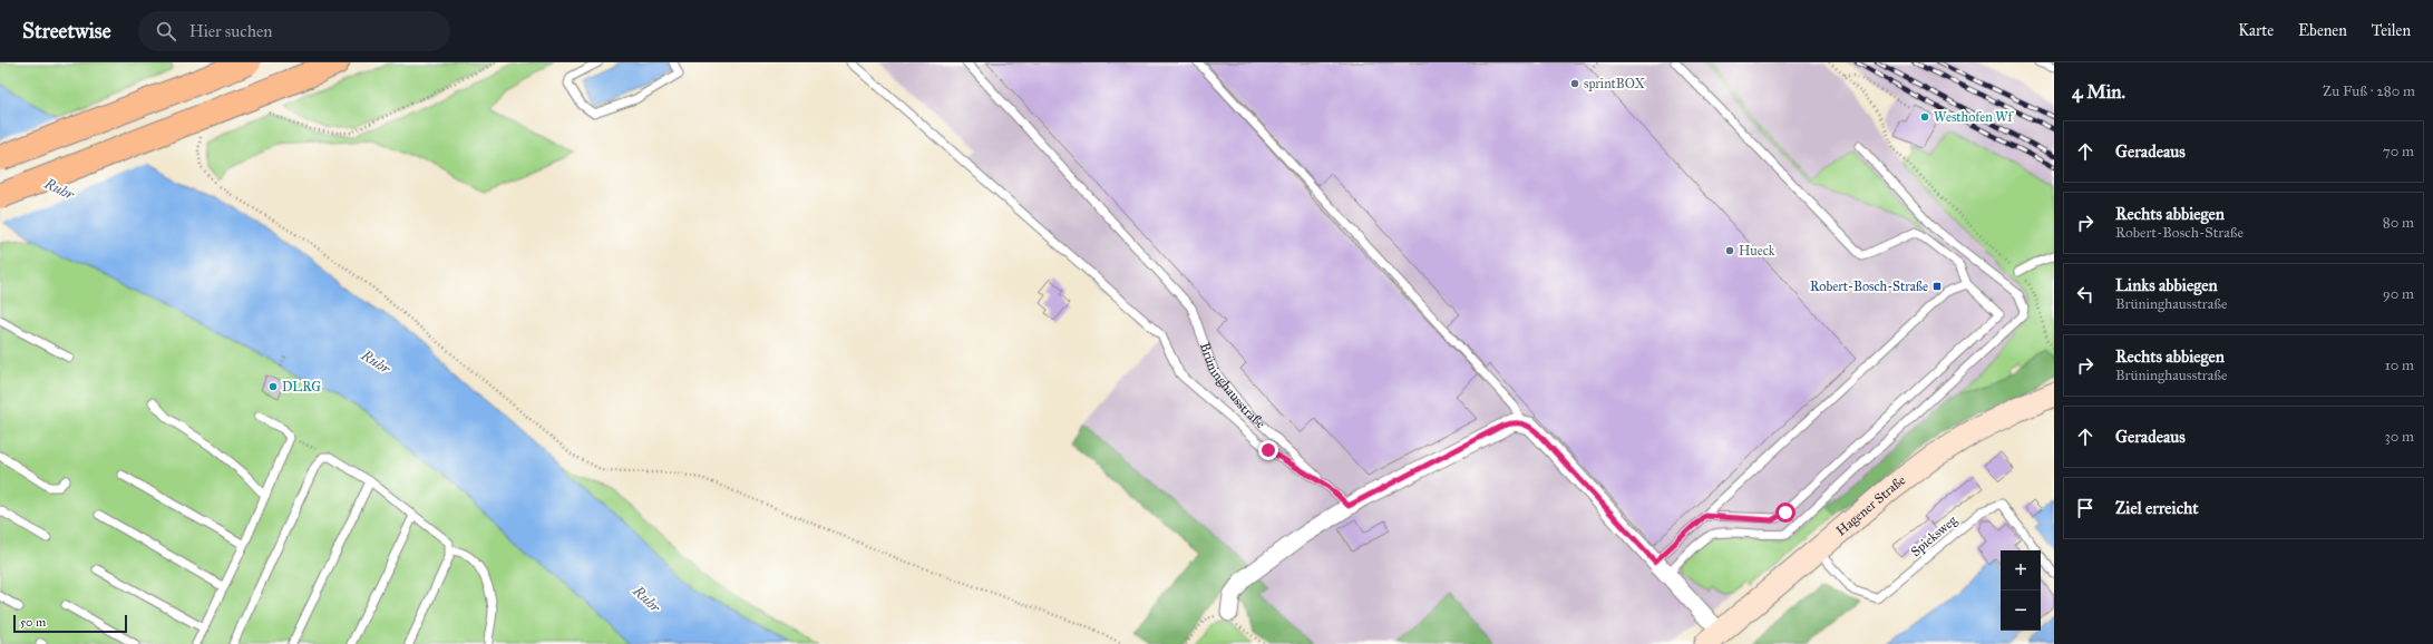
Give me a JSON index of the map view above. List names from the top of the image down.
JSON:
{
  "streets": {
    "main road": ["Hagener Straße"],
    "lane": ["Brüninghausstraße", "Spieksweg"]
  },
  "crossings": [
    ["Hagener Straße", "Spieksweg"]
  ],
  "water": ["Ruhr"],
  "places": {
    "other": [
      "sprintBOX",
      "Westhofen Wf",
      "Hueck",
      "DLRG"
    ],
    "transit": ["Robert-Bosch-Straße"]
  },
  "scale_bar": "50 m",
  "page": {
    "header": "Streetwise",
    "search": "Hier suchen",
    "nav": ["Karte", "Ebenen", "Teilen"],
    "heading": ["4 Min.", "Zu Fuß · 280 m"],
    "list": [
      ["Geradeaus", "70 m"],
      ["Rechts abbiegen", "Robert-Bosch-Straße", "80 m"],
      ["Links abbiegen", "Brüninghausstraße", "90 m"],
      ["Rechts abbiegen", "Brüninghausstraße", "10 m"],
      ["Geradeaus", "30 m"],
      "Ziel erreicht"
    ],
    "map_buttons": ["+", "−"],
    "scale": "50 m"
  }
}
